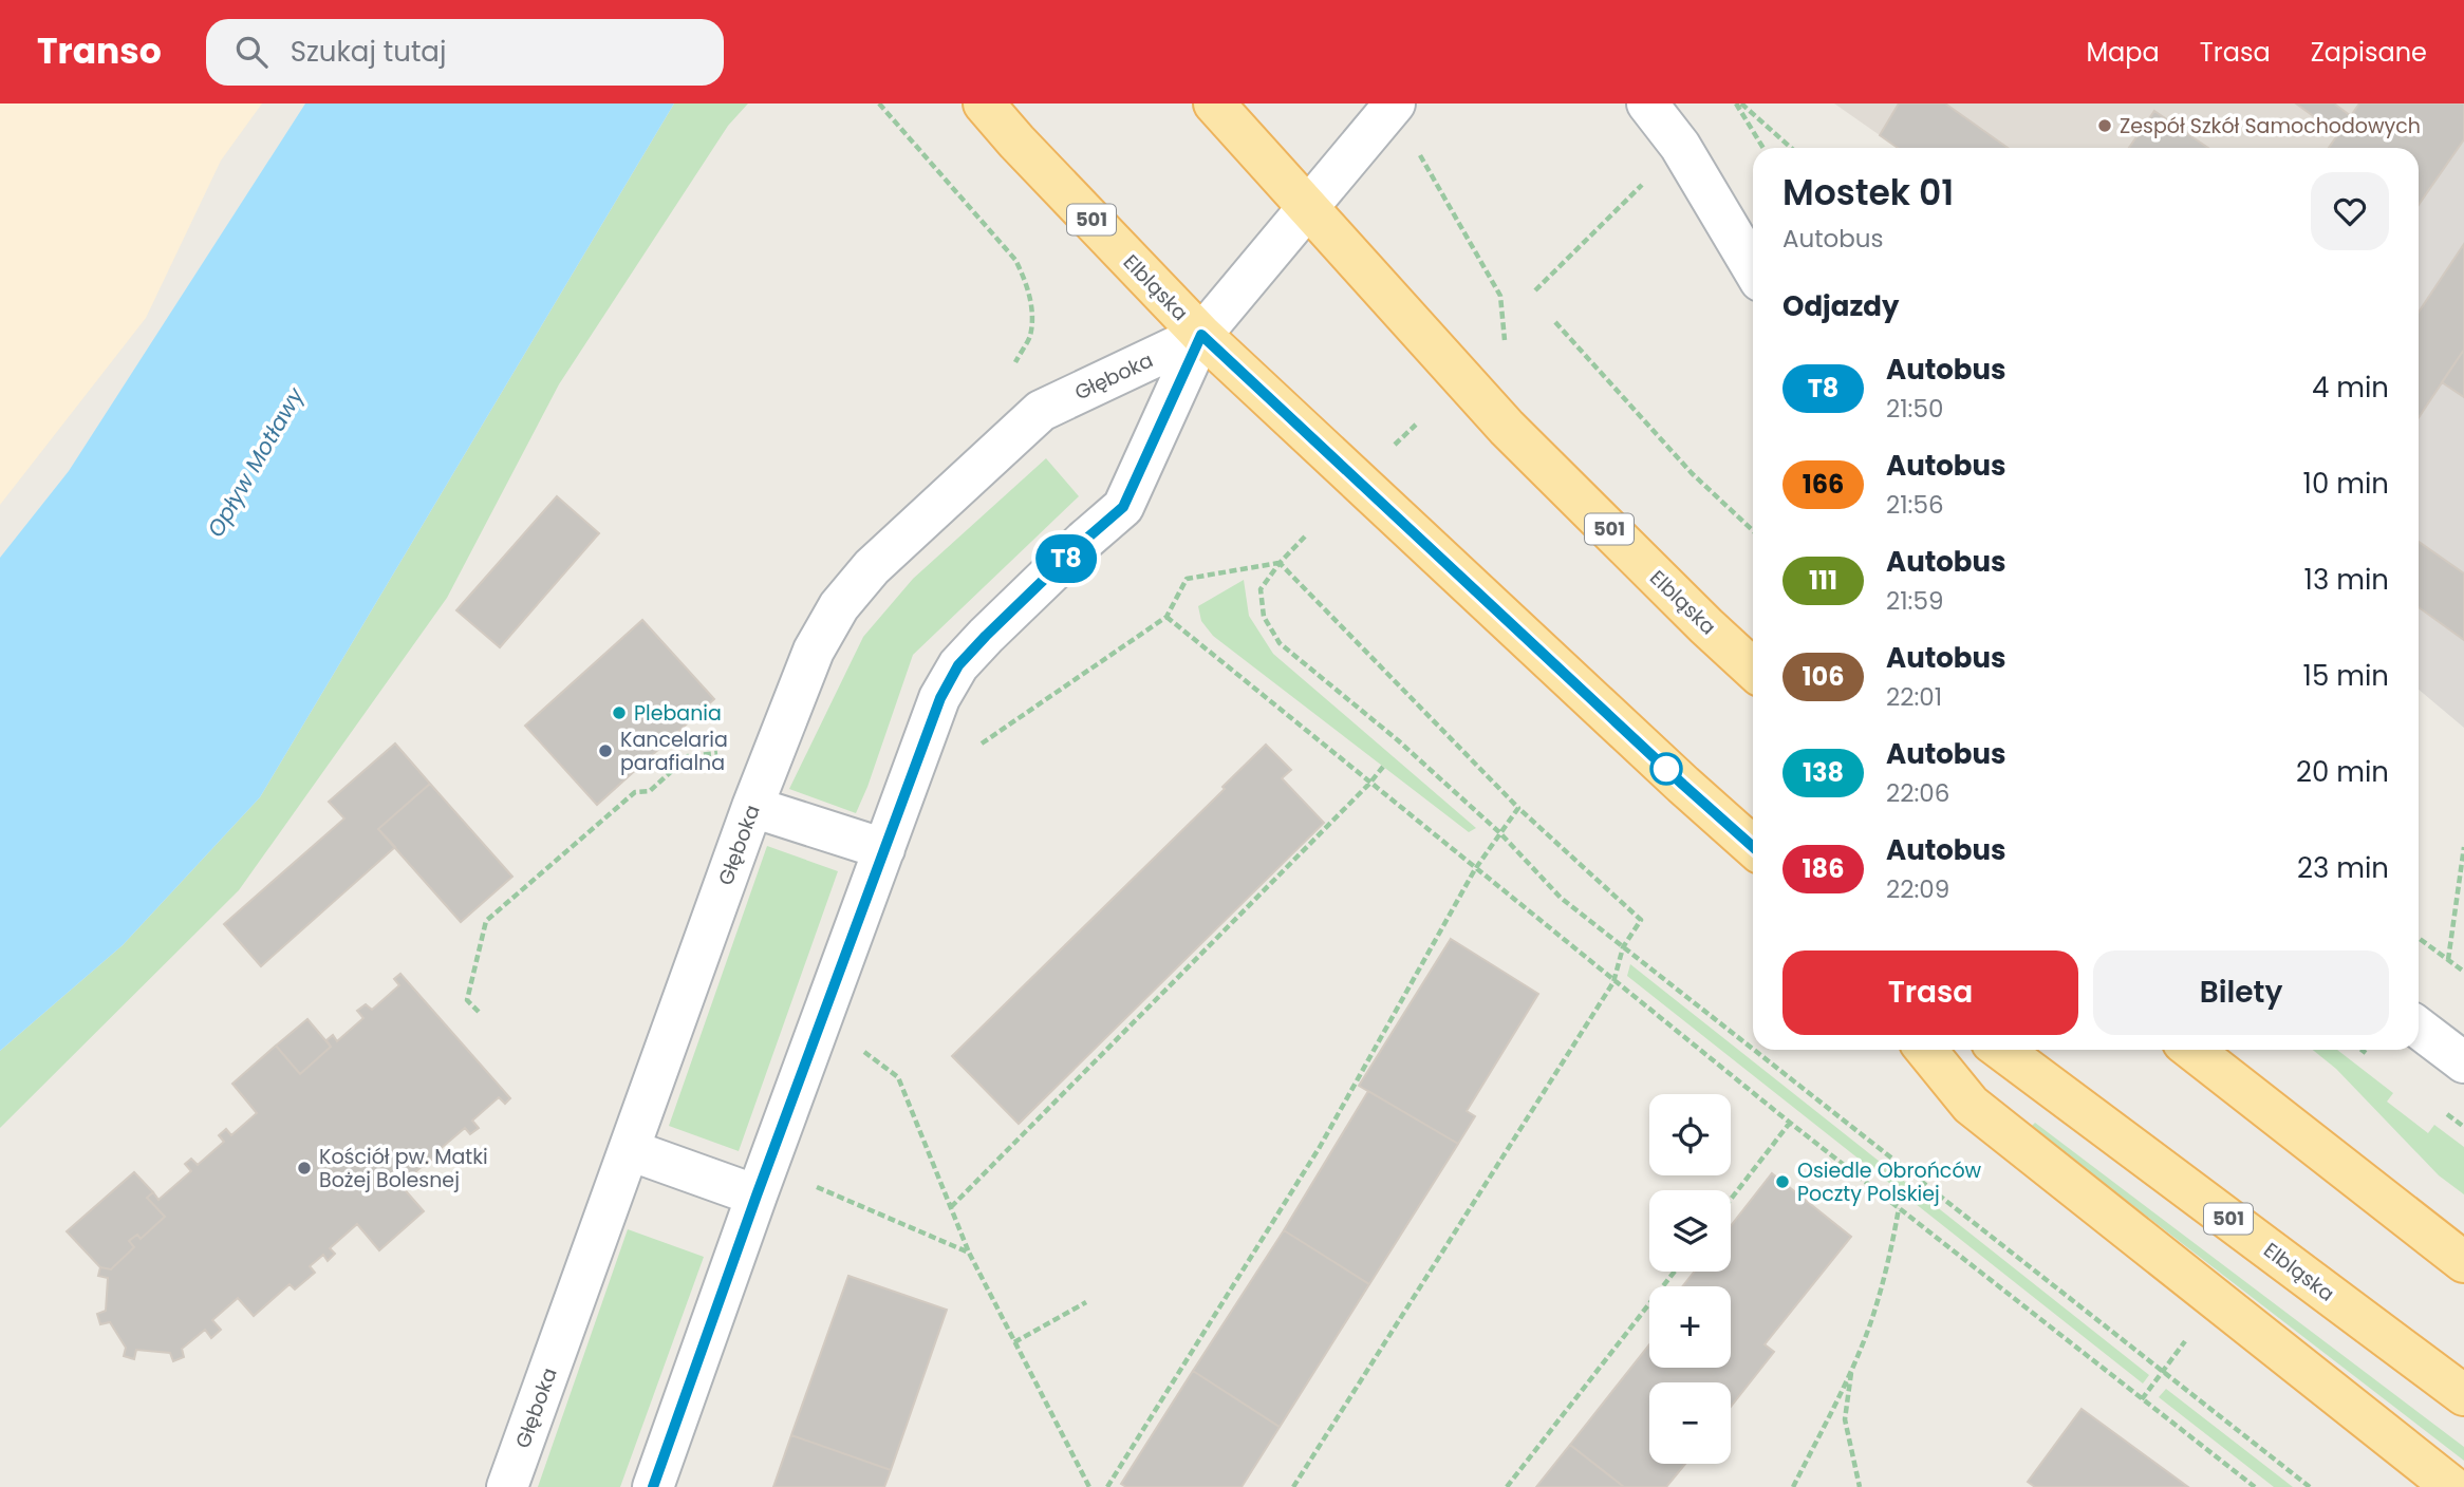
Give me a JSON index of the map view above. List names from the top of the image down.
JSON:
{
  "streets": {
    "main road": ["501", "Elbląska"],
    "street": ["Głęboka"]
  },
  "crossings": [
    ["Elbląska", "Głęboka"]
  ],
  "water": ["Opływ Motławy"],
  "places": [
    "Zespół Szkół Samochodowych",
    "Plebania",
    "Kancelaria parafialna",
    "Kościół pw. Matki Bożej Bolesnej",
    "Osiedle Obrońców Poczty Polskiej"
  ],
  "lines": ["bus line T8"],
  "page": {
    "header": "Transo",
    "search": "Szukaj tutaj",
    "nav": ["Mapa", "Trasa", "Zapisane"],
    "on_map": "T8",
    "heading": [
      ["Mostek 01", "Autobus"],
      "Odjazdy"
    ],
    "list": [
      {
        "mark": "T8",
        "name": "Autobus",
        "note": "21:50",
        "value": "4 min"
      },
      {
        "mark": "166",
        "name": "Autobus",
        "note": "21:56",
        "value": "10 min"
      },
      {
        "mark": "111",
        "name": "Autobus",
        "note": "21:59",
        "value": "13 min"
      },
      {
        "mark": "106",
        "name": "Autobus",
        "note": "22:01",
        "value": "15 min"
      },
      {
        "mark": "138",
        "name": "Autobus",
        "note": "22:06",
        "value": "20 min"
      },
      {
        "mark": "186",
        "name": "Autobus",
        "note": "22:09",
        "value": "23 min"
      }
    ],
    "buttons": ["Trasa", "Bilety"],
    "map_buttons": ["+", "−"]
  }
}
